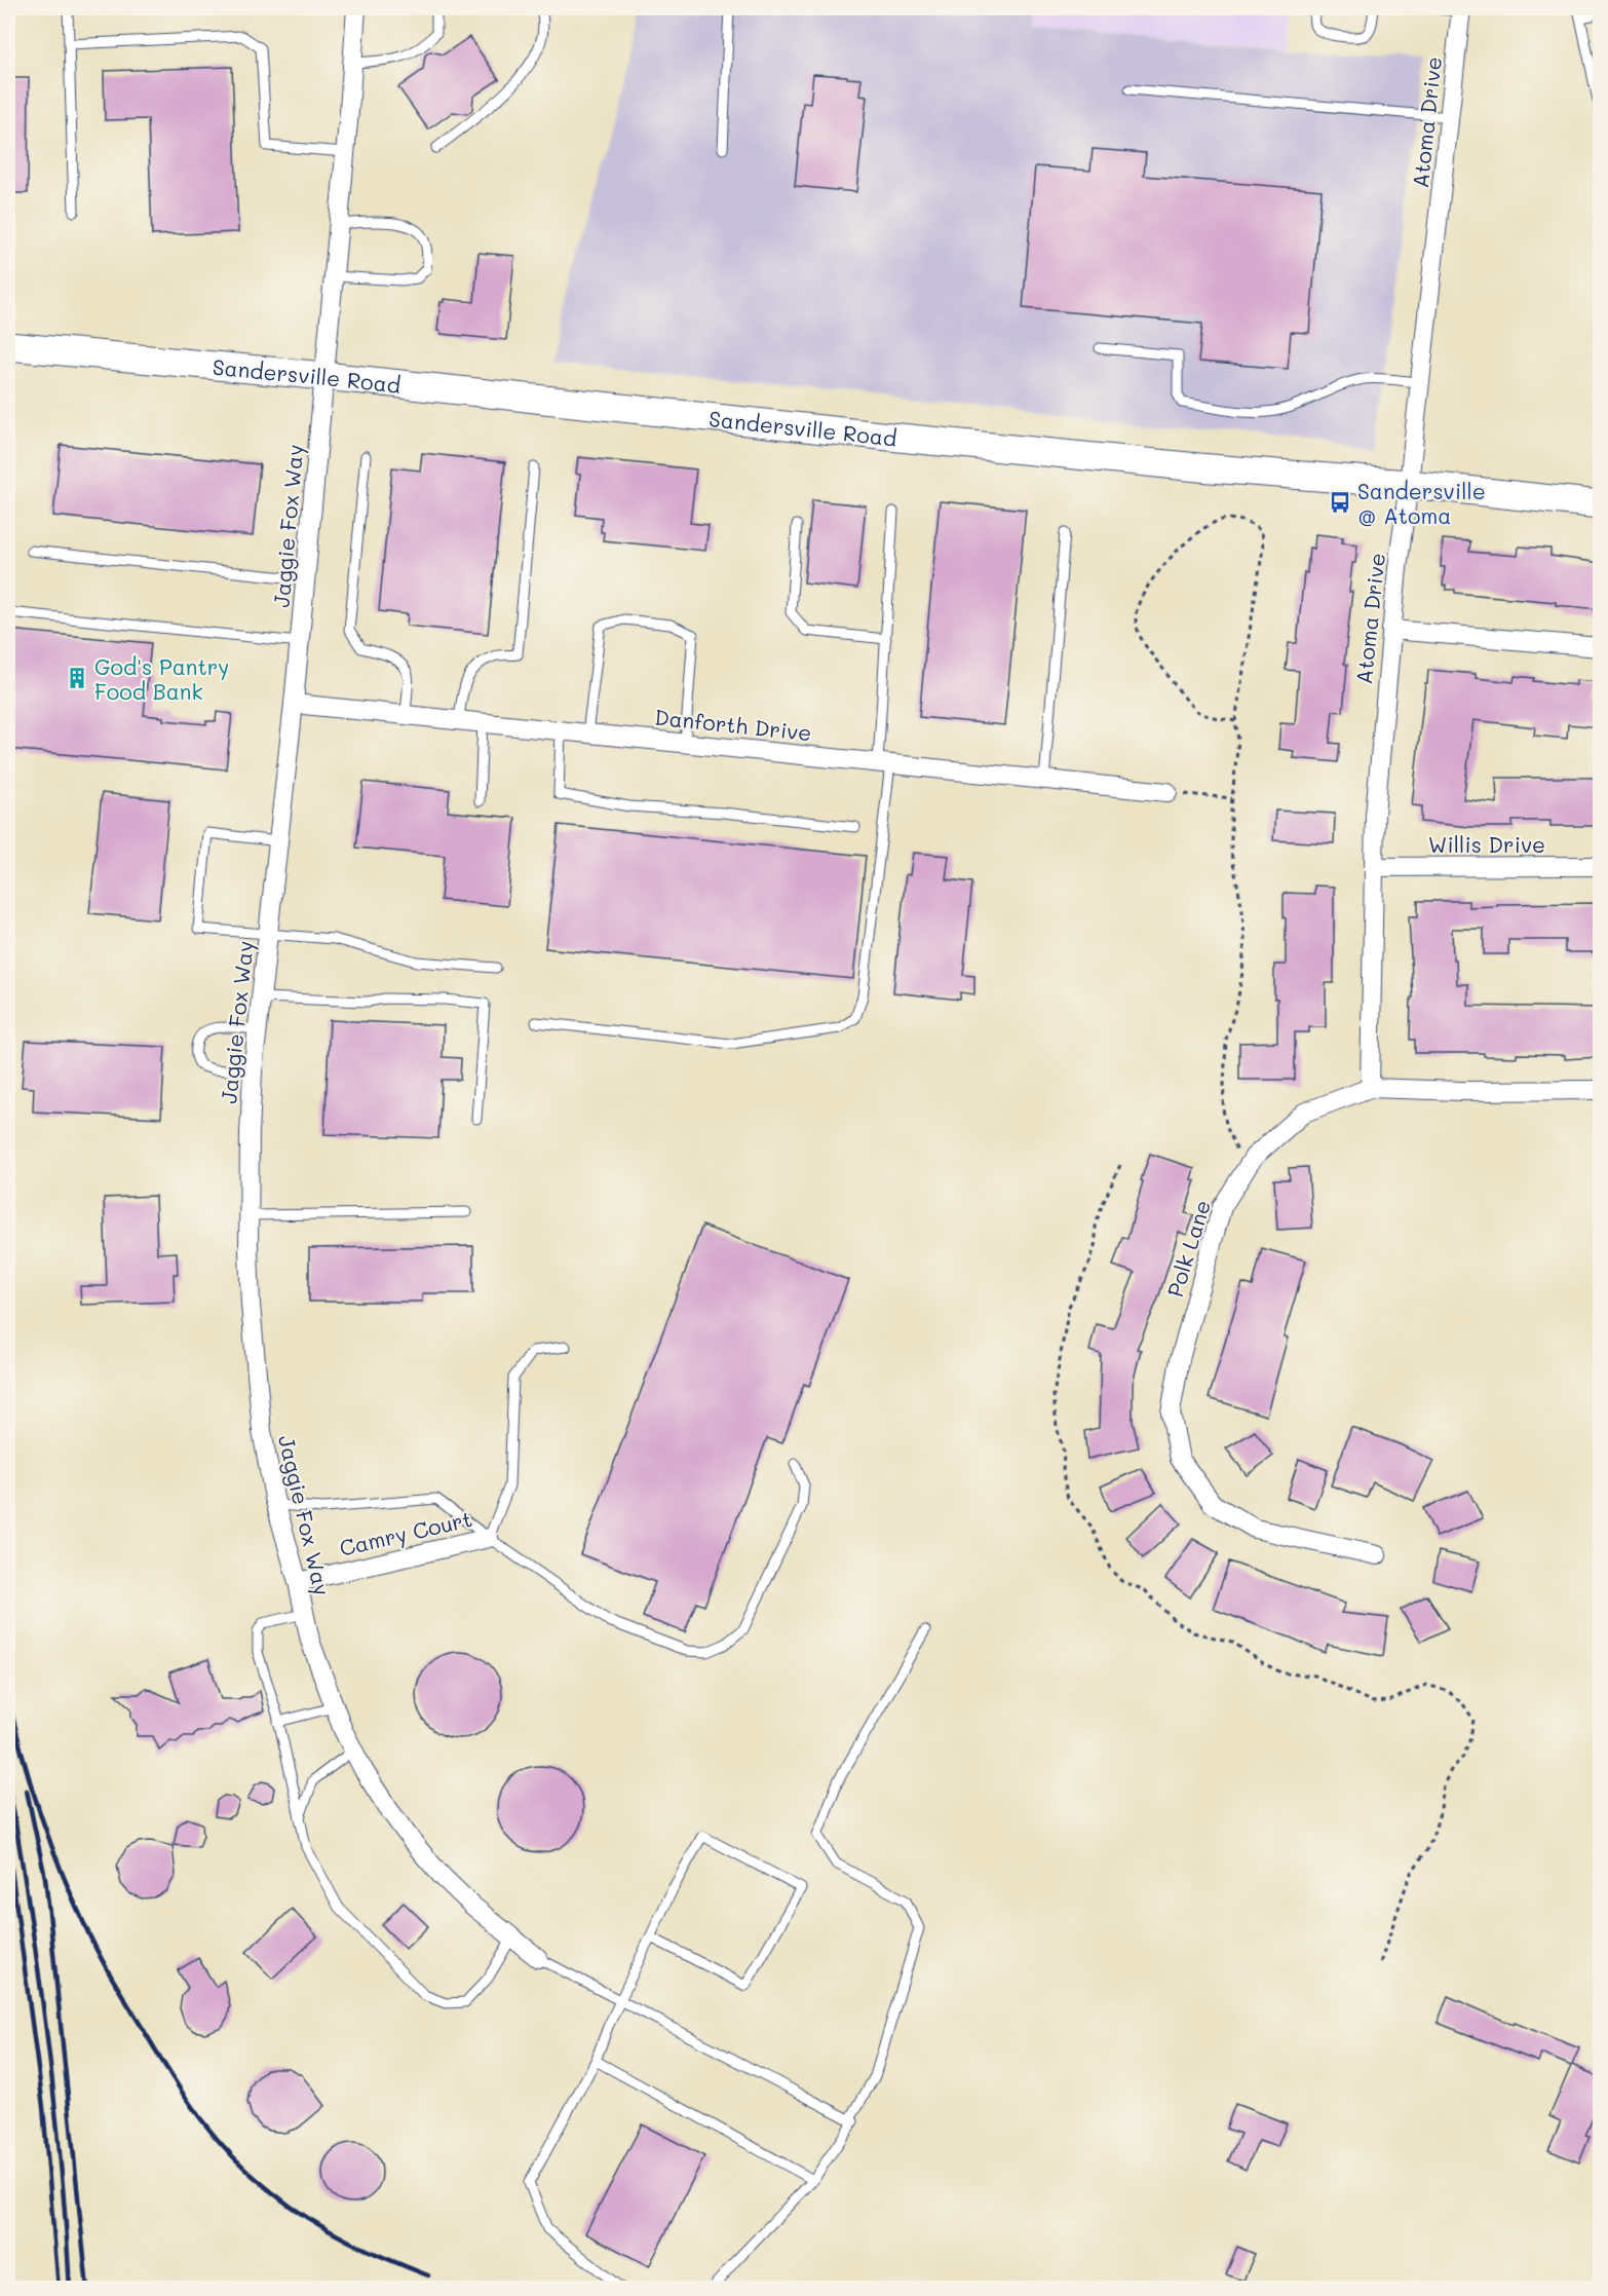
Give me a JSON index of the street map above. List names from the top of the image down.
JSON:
{
  "streets": {
    "street": [
      "Atoma Drive",
      "Sandersville Road",
      "Jaggie Fox Way",
      "Danforth Drive",
      "Willis Drive",
      "Polk Lane",
      "Camry Court"
    ]
  },
  "crossings": [
    ["Atoma Drive", "Sandersville Road"],
    ["Atoma Drive", "Willis Drive"],
    ["Atoma Drive", "Polk Lane"],
    ["Sandersville Road", "Jaggie Fox Way"],
    ["Jaggie Fox Way", "Danforth Drive"],
    ["Jaggie Fox Way", "Camry Court"]
  ],
  "places": {
    "bus stop": ["Sandersville @ Atoma"],
    "building": ["God's Pantry Food Bank"]
  }
}
